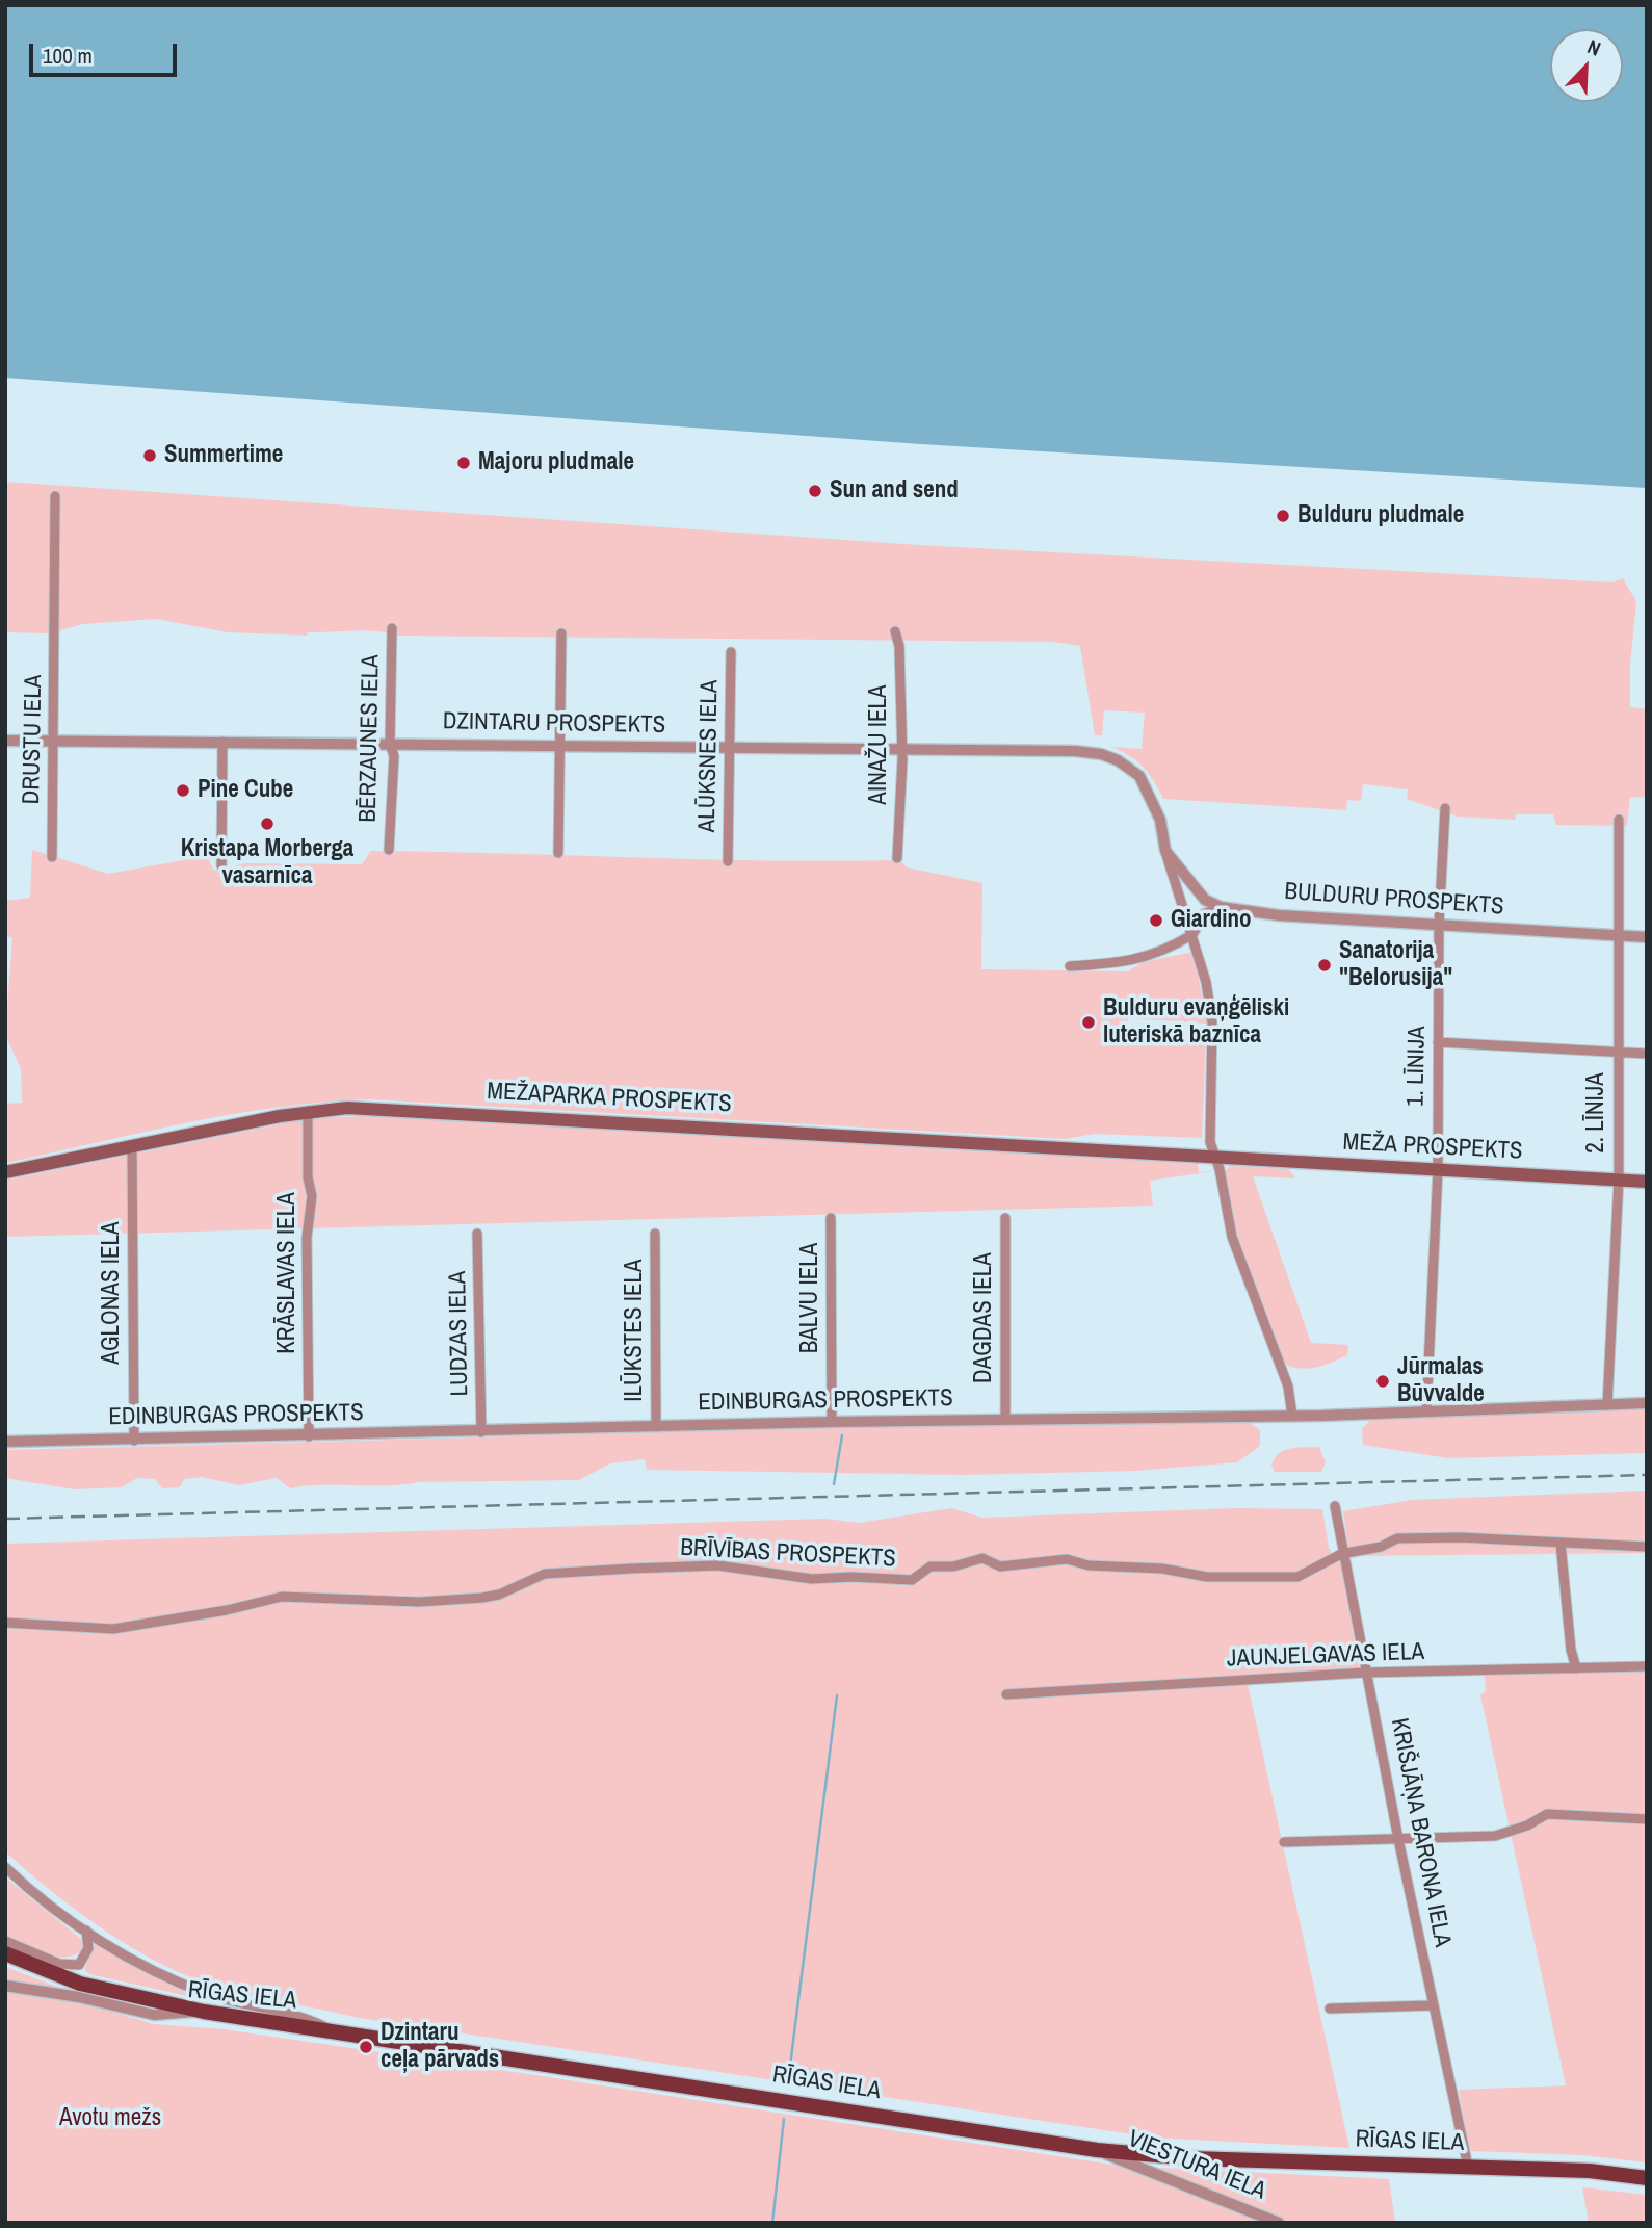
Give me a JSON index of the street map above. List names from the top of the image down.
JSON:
{
  "streets": {
    "main road": ["MEŽAPARKA PROSPEKTS", "MEŽA PROSPEKTS", "RĪGAS IELA"],
    "street": [
      "DZINTARU PROSPEKTS",
      "BĒRZAUNES IELA",
      "DRUSTU IELA",
      "AINAŽU IELA",
      "ALŪKSNES IELA",
      "BULDURU PROSPEKTS",
      "1. LĪNIJA",
      "2. LĪNIJA",
      "KRĀSLAVAS IELA",
      "AGLONAS IELA",
      "BALVU IELA",
      "DAGDAS IELA",
      "ILŪKSTES IELA",
      "LUDZAS IELA",
      "EDINBURGAS PROSPEKTS",
      "BRĪVĪBAS PROSPEKTS",
      "JAUNJELGAVAS IELA",
      "KRIŠJĀŅA BARONA IELA",
      "VIESTURA IELA"
    ]
  },
  "crossings": [
    ["DZINTARU PROSPEKTS", "BĒRZAUNES IELA"],
    ["DZINTARU PROSPEKTS", "DRUSTU IELA"],
    ["DZINTARU PROSPEKTS", "AINAŽU IELA"],
    ["DZINTARU PROSPEKTS", "ALŪKSNES IELA"],
    ["BULDURU PROSPEKTS", "1. LĪNIJA"],
    ["BULDURU PROSPEKTS", "2. LĪNIJA"],
    ["1. LĪNIJA", "MEŽA PROSPEKTS"],
    ["1. LĪNIJA", "EDINBURGAS PROSPEKTS"],
    ["MEŽAPARKA PROSPEKTS", "MEŽA PROSPEKTS"],
    ["MEŽAPARKA PROSPEKTS", "KRĀSLAVAS IELA"],
    ["MEŽAPARKA PROSPEKTS", "AGLONAS IELA"],
    ["2. LĪNIJA", "MEŽA PROSPEKTS"],
    ["2. LĪNIJA", "EDINBURGAS PROSPEKTS"],
    ["KRĀSLAVAS IELA", "EDINBURGAS PROSPEKTS"],
    ["AGLONAS IELA", "EDINBURGAS PROSPEKTS"],
    ["BALVU IELA", "EDINBURGAS PROSPEKTS"],
    ["DAGDAS IELA", "EDINBURGAS PROSPEKTS"],
    ["ILŪKSTES IELA", "EDINBURGAS PROSPEKTS"],
    ["LUDZAS IELA", "EDINBURGAS PROSPEKTS"],
    ["BRĪVĪBAS PROSPEKTS", "KRIŠJĀŅA BARONA IELA"],
    ["JAUNJELGAVAS IELA", "KRIŠJĀŅA BARONA IELA"],
    ["KRIŠJĀŅA BARONA IELA", "RĪGAS IELA"],
    ["RĪGAS IELA", "VIESTURA IELA"]
  ],
  "parks": ["Avotu mežs"],
  "places": [
    "Summertime",
    "Majoru pludmale",
    "Sun and send",
    "Bulduru pludmale",
    "Pine Cube",
    "Kristapa Morberga vasarnīca",
    "Giardino",
    "Sanatorija \"Belorusija\"",
    "Bulduru evaņģēliski luteriskā baznīca",
    "Jūrmalas Būvvalde",
    "Dzintaru ceļa pārvads"
  ],
  "scale_bar": "100 m",
  "north": "top right"
}
